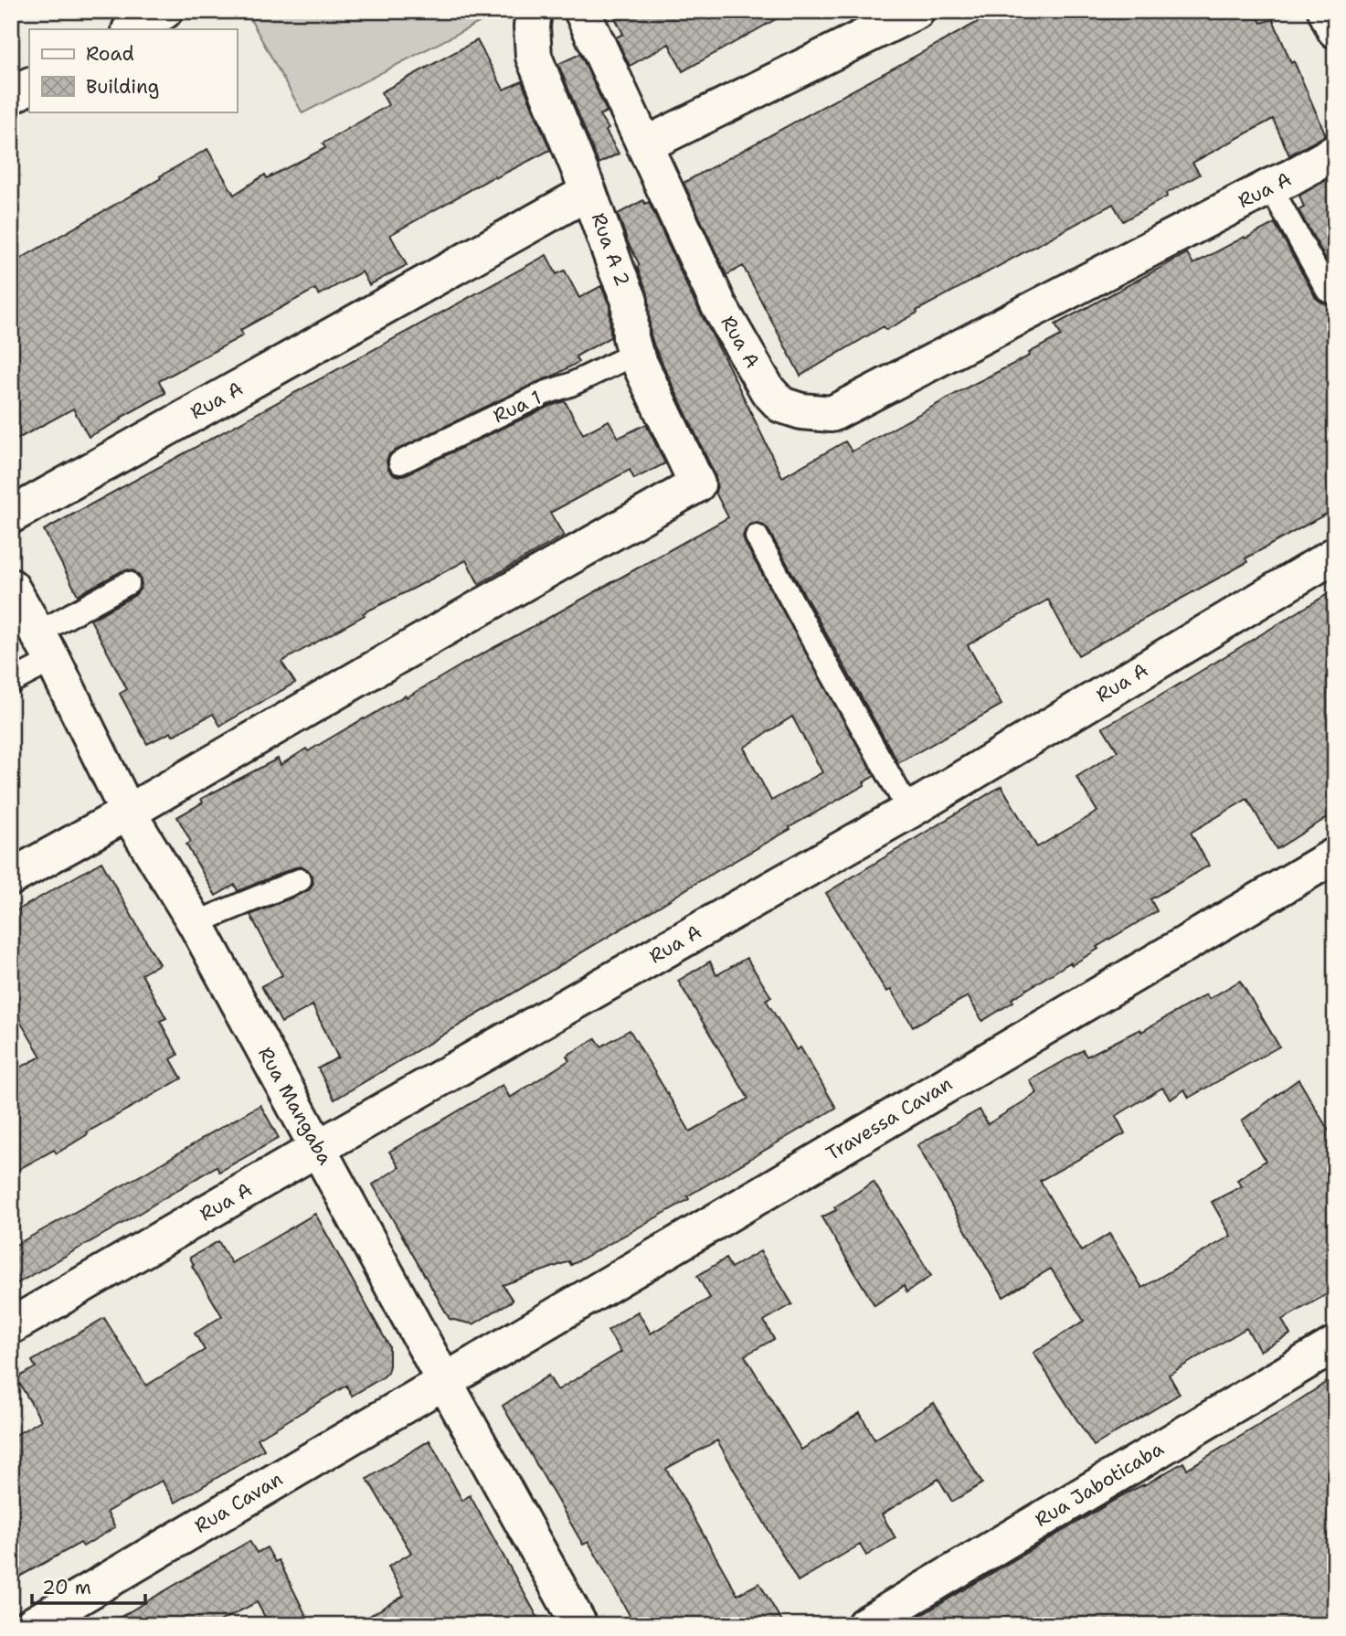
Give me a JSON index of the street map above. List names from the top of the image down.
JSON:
{
  "streets": {
    "street": [
      "Rua A",
      "Rua A 2",
      "Rua Mangaba",
      "Travessa Cavan",
      "Rua Jaboticaba",
      "Rua Cavan"
    ],
    "lane": ["Rua 1"]
  },
  "crossings": [
    ["Rua A", "Rua A 2"],
    ["Rua A", "Rua Mangaba"],
    ["Rua A 2", "Rua 1"],
    ["Rua A 2", "Rua Mangaba"],
    ["Rua Mangaba", "Travessa Cavan"],
    ["Rua Mangaba", "Rua Cavan"],
    ["Travessa Cavan", "Rua Cavan"]
  ],
  "legend": ["Road", "Building"],
  "scale_bar": "20 m"
}
